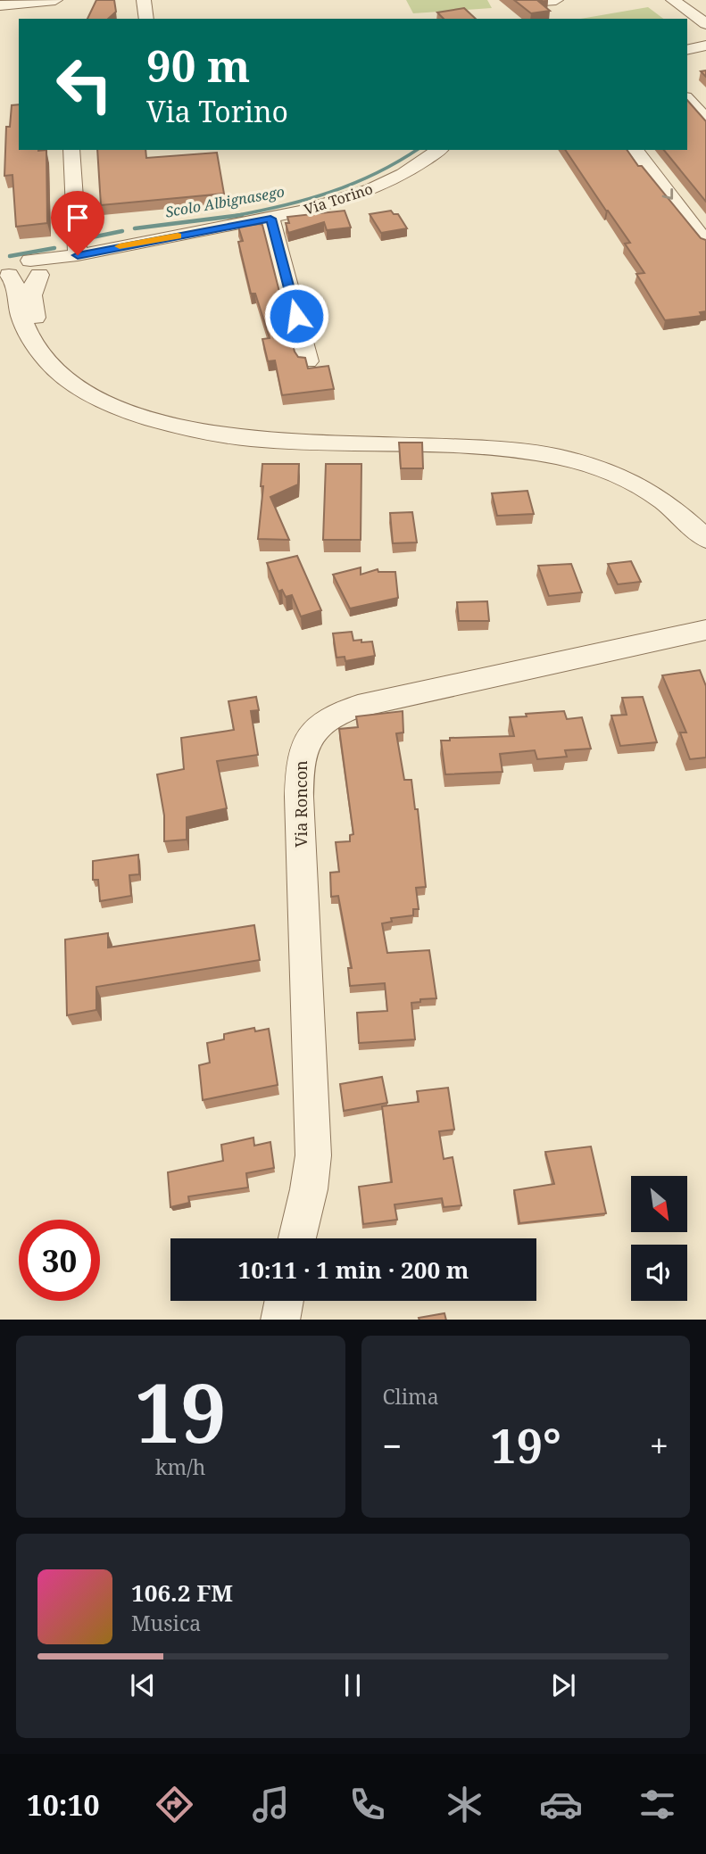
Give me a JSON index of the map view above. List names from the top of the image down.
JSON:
{
  "streets": {
    "street": ["Via Torino", "Via Roncon"]
  },
  "water": ["Scolo Albignasego"],
  "north": "bottom right",
  "page": {
    "turn": ["90 m", "Via Torino"],
    "limit": "30",
    "trip": "10:11 · 1 min · 200 m",
    "tile": [
      ["19", "km/h"],
      "Clima"
    ],
    "heat": ["−", "19°", "+"],
    "song": ["106.2 FM", "Musica"],
    "tabs": "10:10"
  }
}
